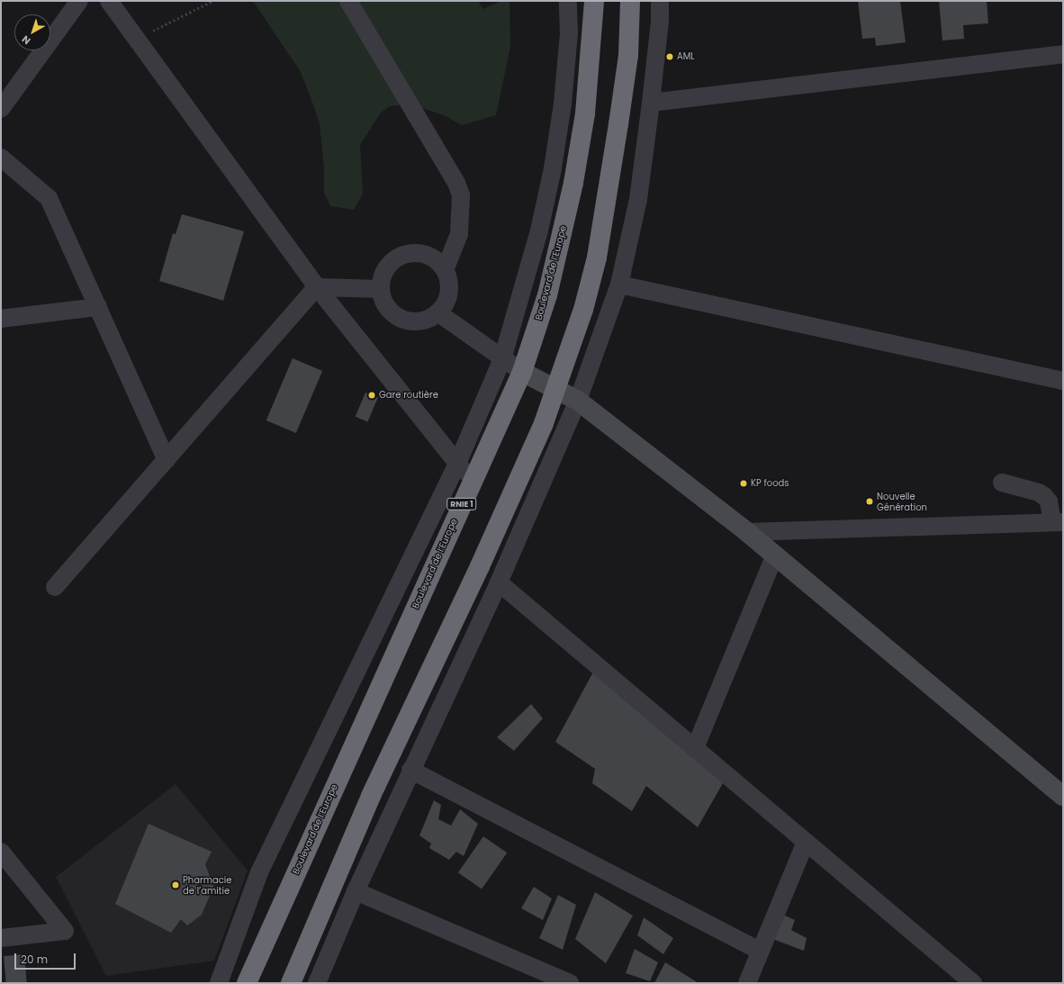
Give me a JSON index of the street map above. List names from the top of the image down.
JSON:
{
  "streets": {
    "highway": ["Boulevard de l’Europe", "RNIE 1"]
  },
  "places": [
    "AML",
    "Gare routière",
    "KP foods",
    "Nouvelle Génération",
    "Pharmacie de l’amitie"
  ],
  "scale_bar": "20 m",
  "north": "bottom left"
}
